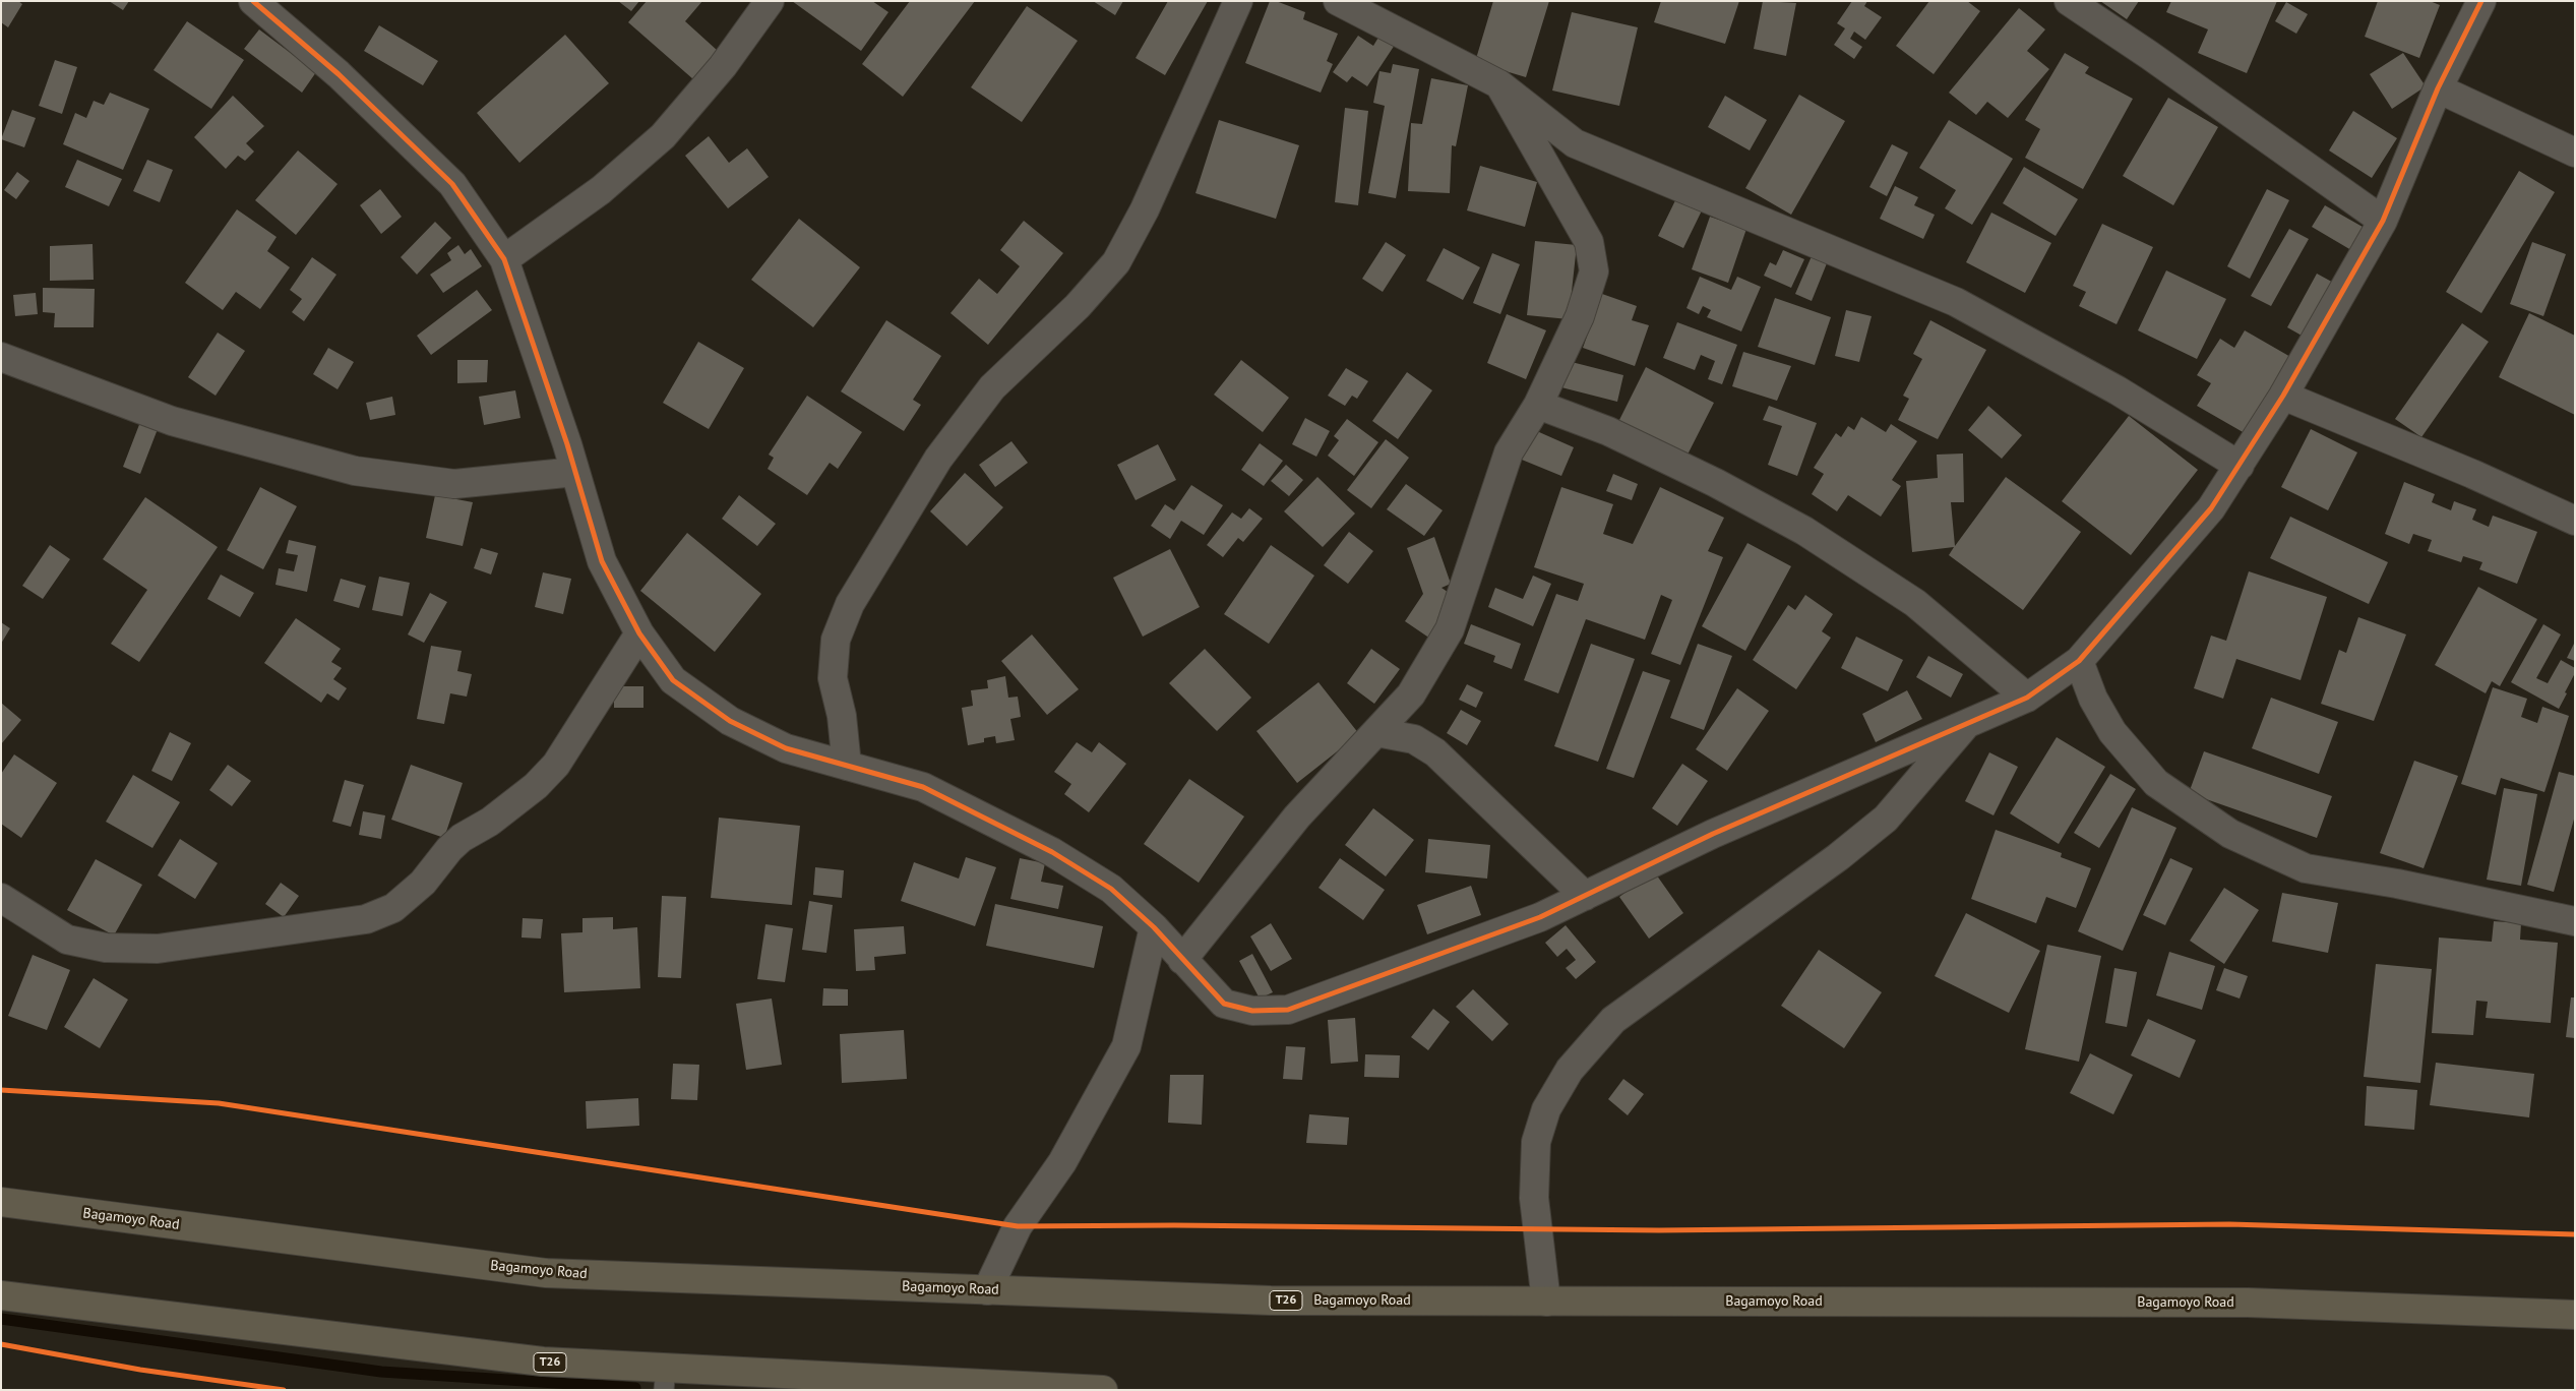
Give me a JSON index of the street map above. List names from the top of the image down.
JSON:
{
  "streets": {
    "highway": ["Bagamoyo Road", "T26"]
  }
}
